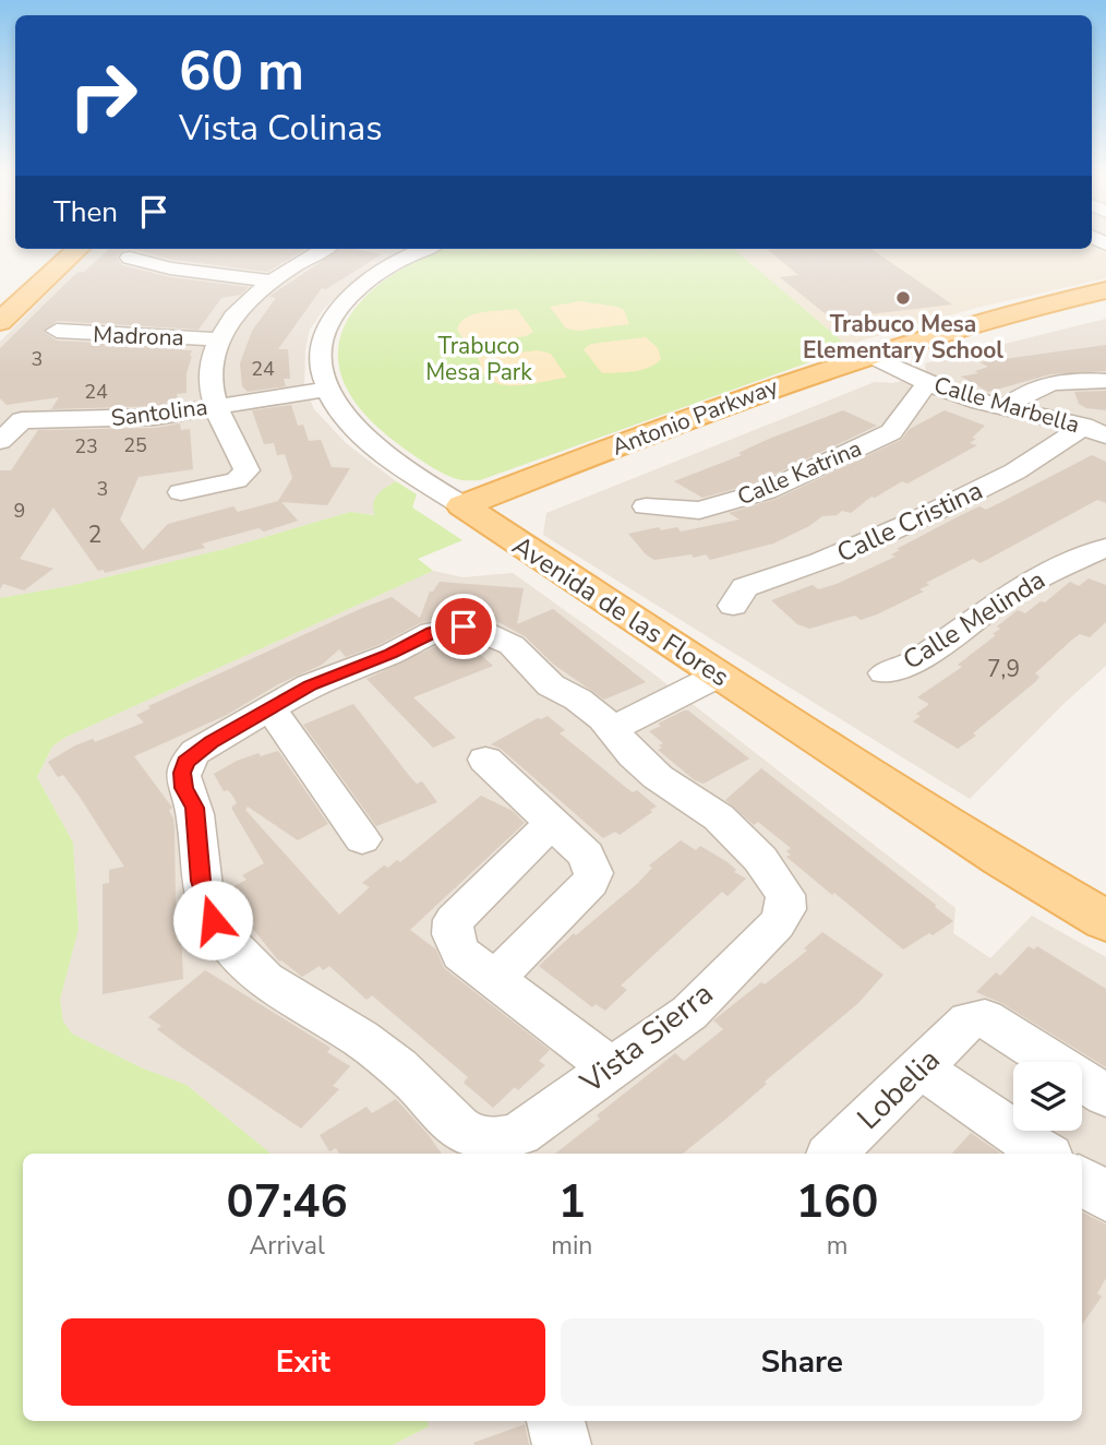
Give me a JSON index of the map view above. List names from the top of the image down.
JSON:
{
  "streets": {
    "main road": ["Antonio Parkway", "Avenida de las Flores"],
    "street": [
      "Madrona",
      "Calle Marbella",
      "Santolina",
      "Calle Katrina",
      "Calle Cristina",
      "Calle Melinda",
      "Vista Sierra",
      "Lobelia"
    ]
  },
  "crossings": [
    ["Calle Marbella", "Antonio Parkway"],
    ["Calle Marbella", "Calle Katrina"],
    ["Calle Marbella", "Calle Cristina"],
    ["Santolina", "Avenida de las Flores"],
    ["Antonio Parkway", "Avenida de las Flores"]
  ],
  "parks": ["Trabuco Mesa Park"],
  "places": ["Trabuco Mesa Elementary School"],
  "house_numbers": [
    "3",
    "24",
    "24",
    "25",
    "23",
    "3",
    "9",
    "2",
    "7,9"
  ],
  "page": {
    "turn": ["60 m", "Vista Colinas"],
    "then": "Then",
    "eta": [
      "07:46",
      "Arrival",
      "1",
      "min",
      "160",
      "m"
    ],
    "buttons": ["Exit", "Share"]
  }
}
